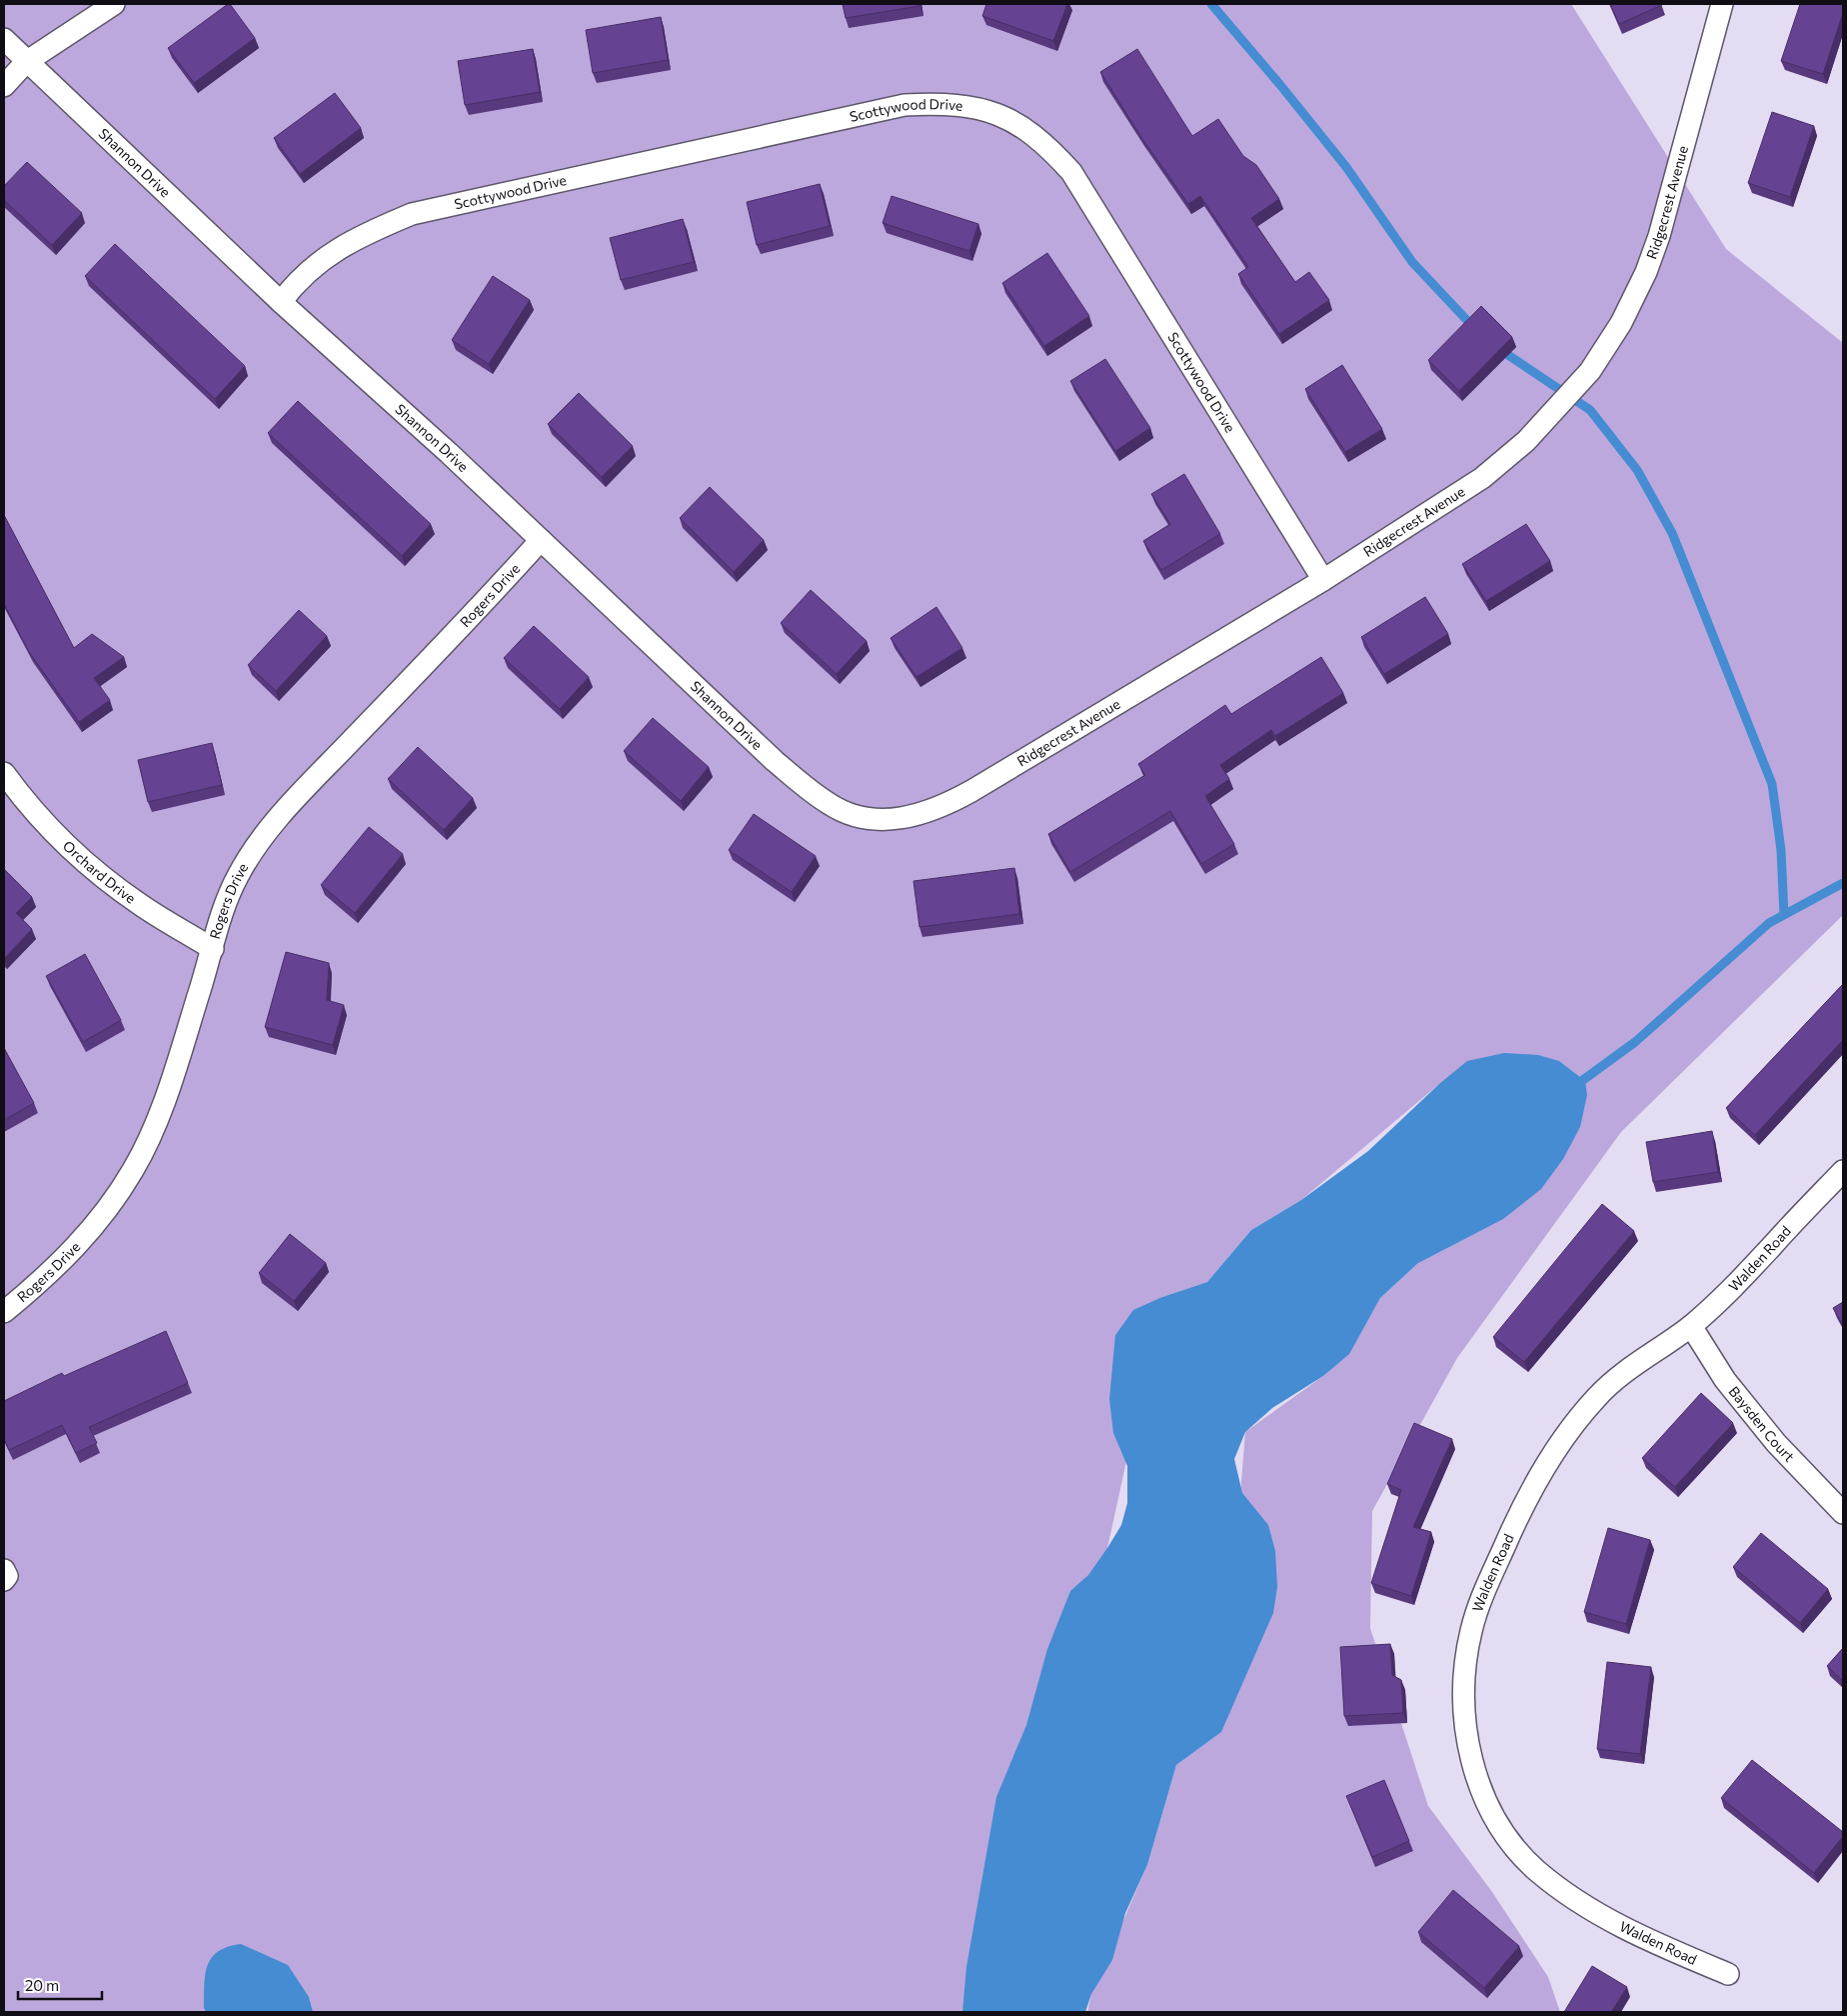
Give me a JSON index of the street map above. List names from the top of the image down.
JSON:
{
  "streets": {
    "street": [
      "Scottywood Drive",
      "Shannon Drive",
      "Ridgecrest Avenue",
      "Rogers Drive",
      "Orchard Drive",
      "Walden Road",
      "Baysden Court"
    ]
  },
  "crossings": [
    ["Scottywood Drive", "Shannon Drive"],
    ["Scottywood Drive", "Ridgecrest Avenue"],
    ["Shannon Drive", "Ridgecrest Avenue"],
    ["Shannon Drive", "Rogers Drive"],
    ["Rogers Drive", "Orchard Drive"],
    ["Walden Road", "Baysden Court"]
  ],
  "scale_bar": "20 m"
}
